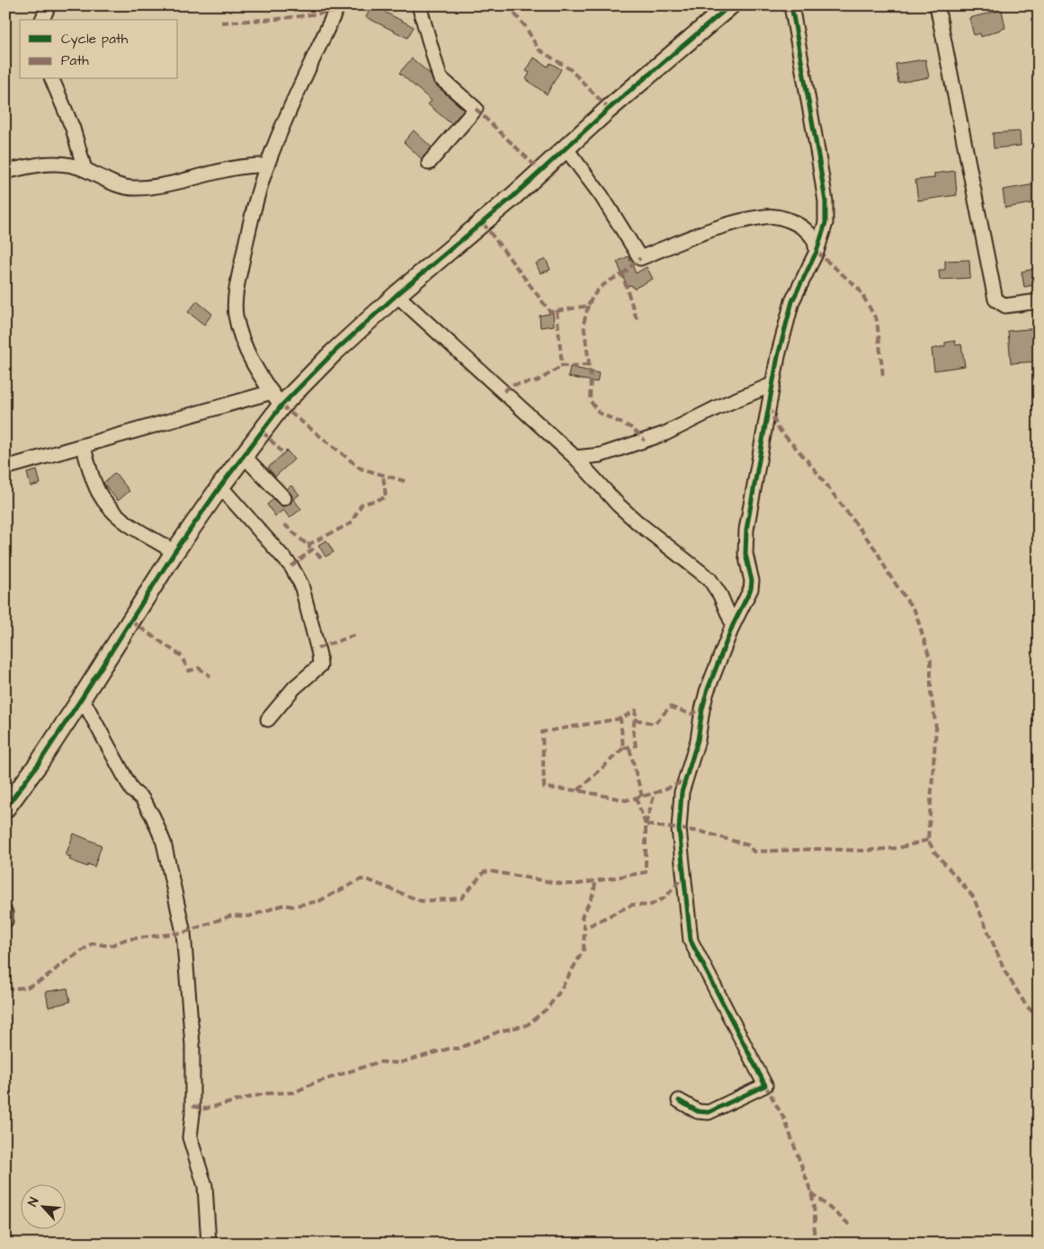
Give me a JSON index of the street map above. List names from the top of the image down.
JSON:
{
  "legend": ["Cycle path", "Path"],
  "north": "top left"
}
